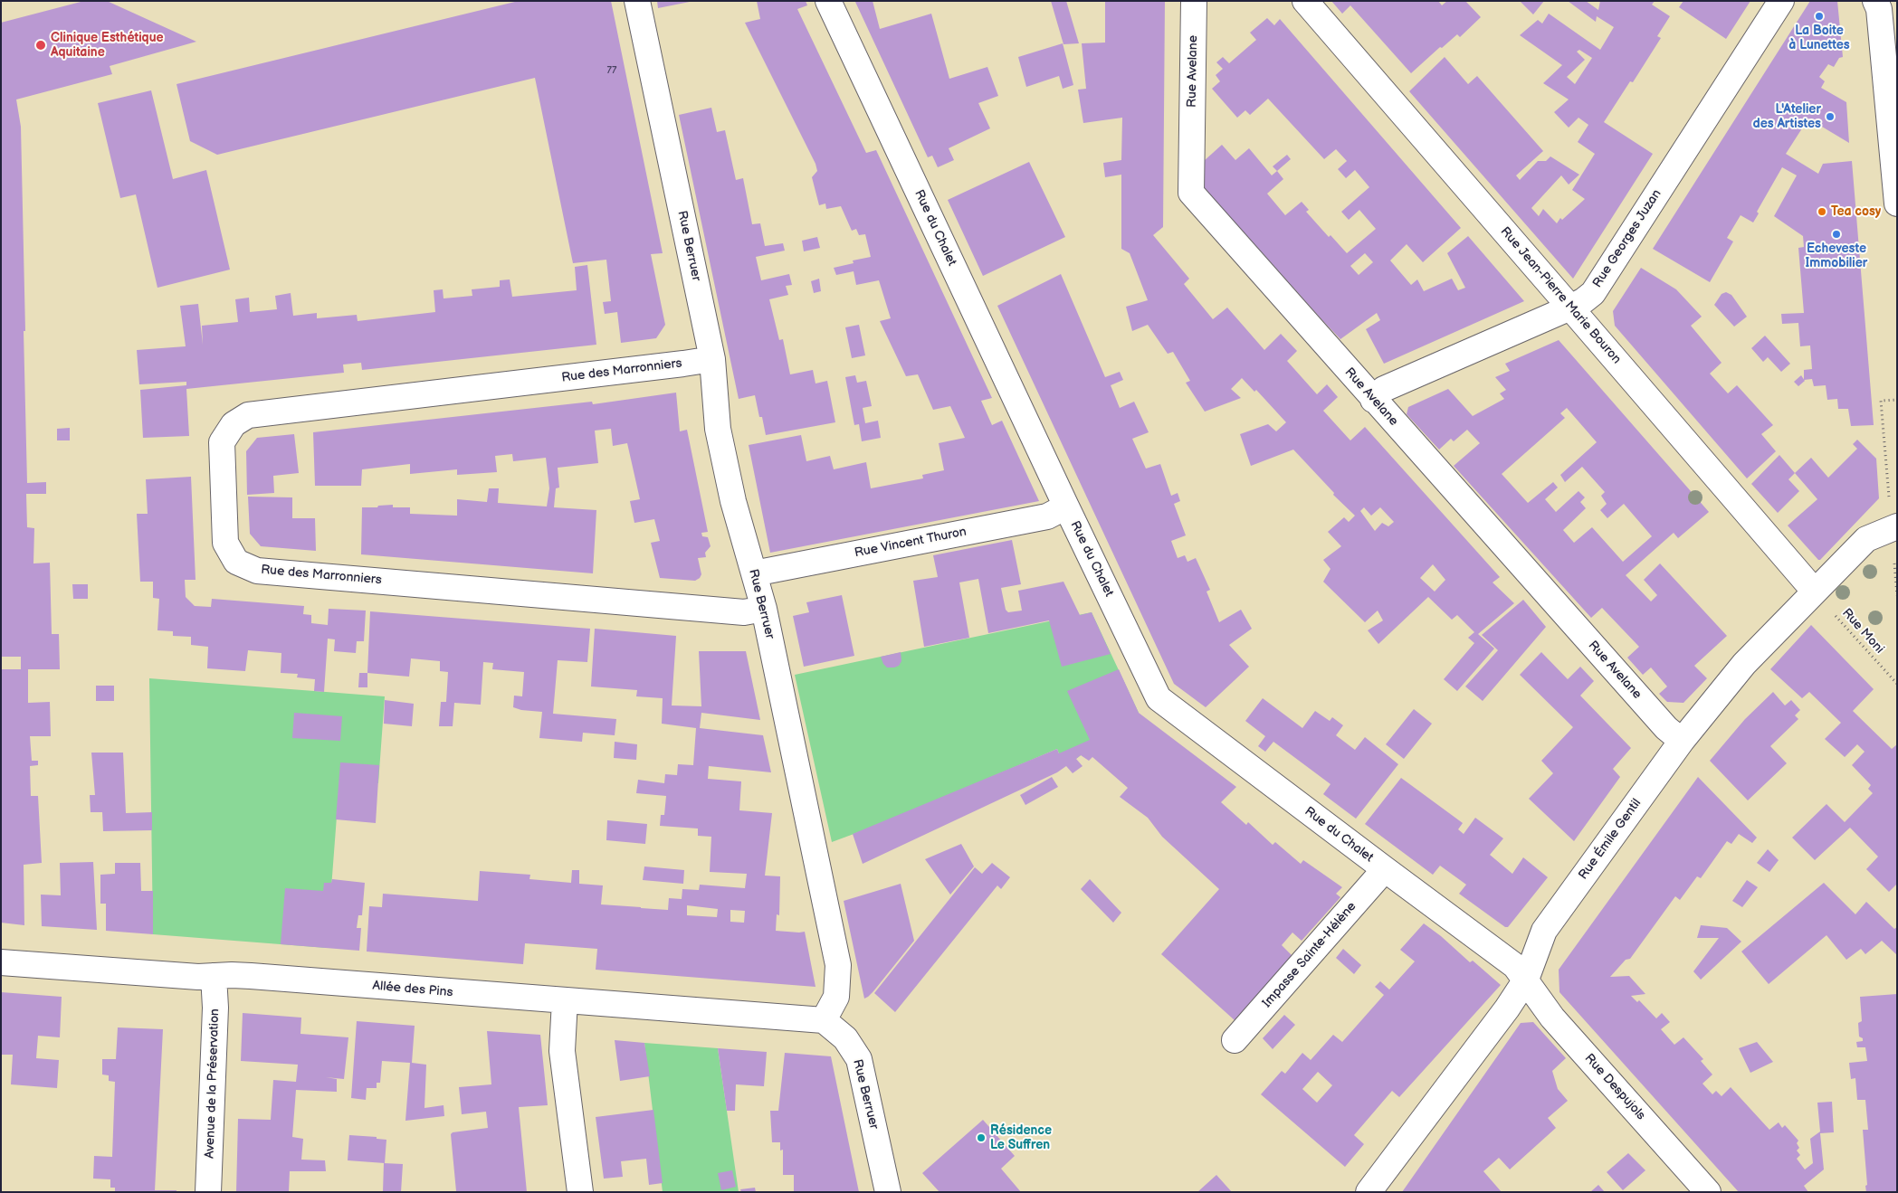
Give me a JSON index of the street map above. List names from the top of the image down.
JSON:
{
  "streets": {
    "street": [
      "Rue Avelane",
      "Rue du Chalet",
      "Rue Georges Juzan",
      "Rue Berruer",
      "Rue Jean-Pierre Marie Bouron",
      "Rue des Marronniers",
      "Rue Vincent Thuron",
      "Rue Émile Gentil",
      "Impasse Sainte-Hélène",
      "Allée des Pins",
      "Avenue de la Préservation",
      "Rue Despujols"
    ],
    "path": ["Rue Moni"]
  },
  "crossings": [
    ["Rue Avelane", "Rue Georges Juzan"],
    ["Rue Avelane", "Rue Émile Gentil"],
    ["Rue du Chalet", "Rue Vincent Thuron"],
    ["Rue du Chalet", "Rue Émile Gentil"],
    ["Rue du Chalet", "Impasse Sainte-Hélène"],
    ["Rue du Chalet", "Rue Despujols"],
    ["Rue Georges Juzan", "Rue Jean-Pierre Marie Bouron"],
    ["Rue Berruer", "Rue des Marronniers"],
    ["Rue Berruer", "Rue Vincent Thuron"],
    ["Rue Berruer", "Allée des Pins"],
    ["Rue Jean-Pierre Marie Bouron", "Rue Moni"],
    ["Rue Jean-Pierre Marie Bouron", "Rue Émile Gentil"],
    ["Rue Moni", "Rue Émile Gentil"],
    ["Rue Émile Gentil", "Rue Despujols"],
    ["Allée des Pins", "Avenue de la Préservation"]
  ],
  "places": [
    "La Boite à Lunettes",
    "Clinique Esthétique Aquitaine",
    "L'Atelier des Artistes",
    "Tea cosy",
    "Echeveste Immobilier",
    "Résidence Le Suffren"
  ],
  "house_numbers": ["77"]
}
